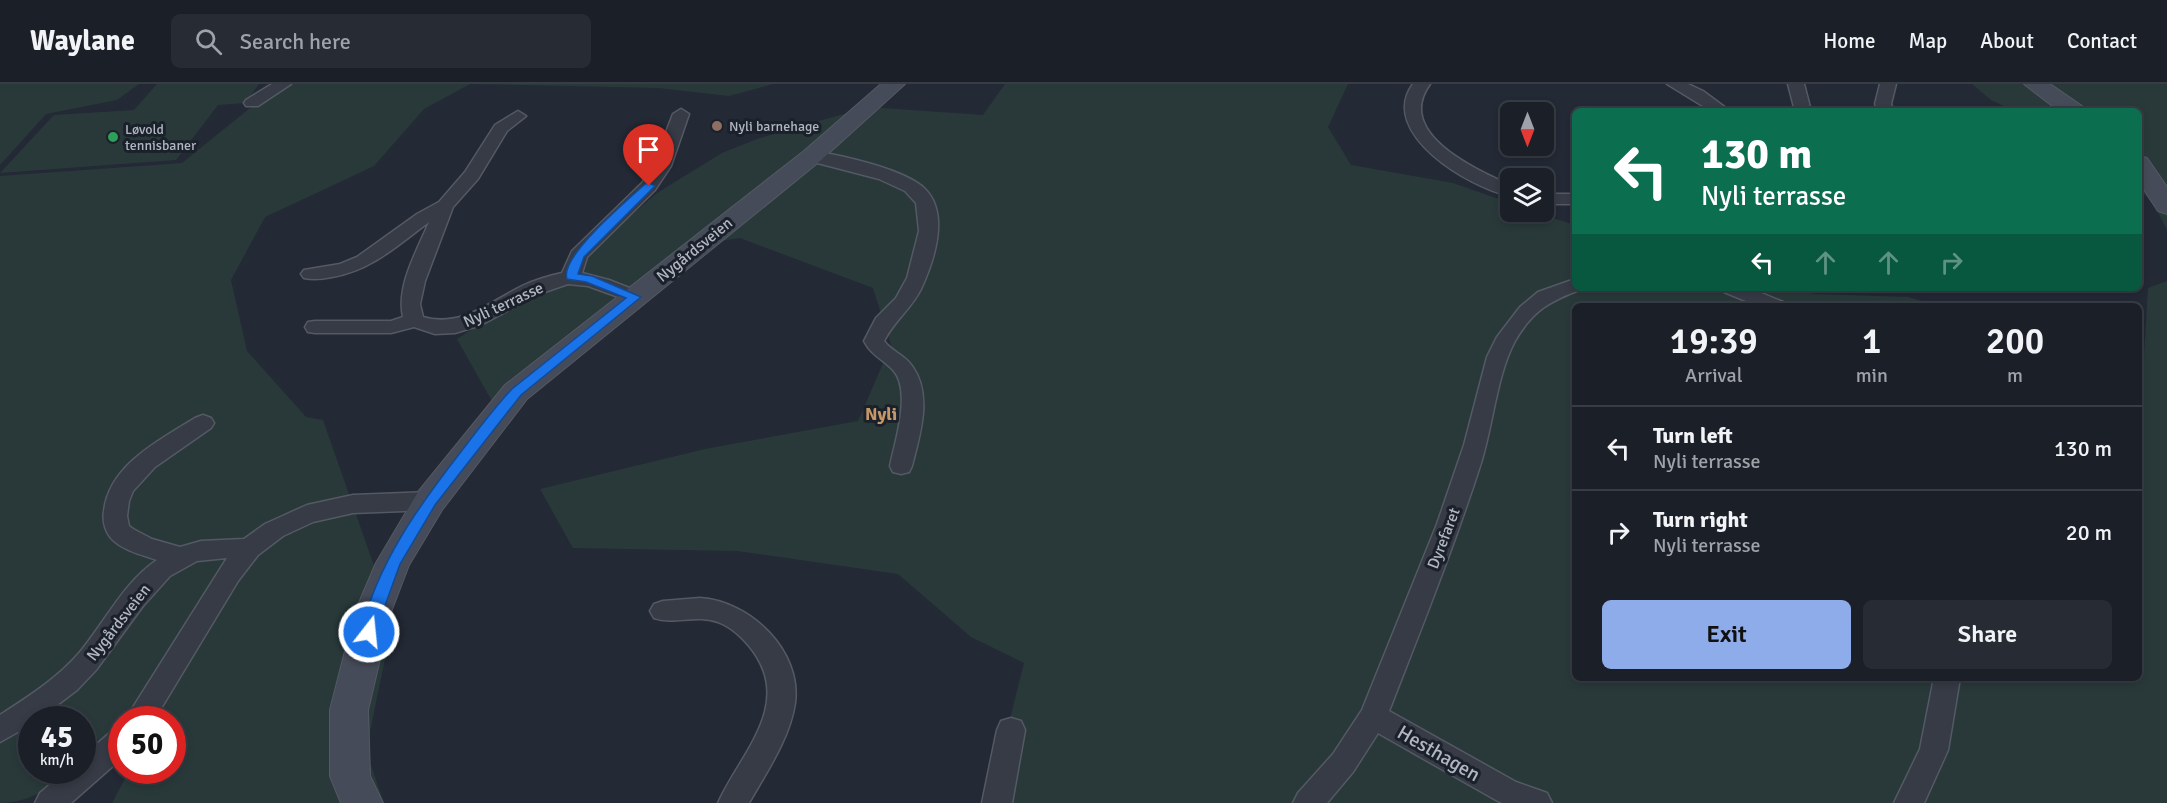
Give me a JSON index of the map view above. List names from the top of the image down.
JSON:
{
  "streets": {
    "main road": ["Nygårdsveien"],
    "street": ["Nyli terrasse", "Dyrefaret", "Hesthagen"]
  },
  "crossings": [
    ["Nygårdsveien", "Nyli terrasse"],
    ["Dyrefaret", "Hesthagen"]
  ],
  "districts": ["Nyli"],
  "places": ["Nyli barnehage", "Løvold tennisbaner"],
  "north": "bottom",
  "page": {
    "header": "Waylane",
    "search": "Search here",
    "nav": [
      "Home",
      "Map",
      "About",
      "Contact"
    ],
    "turn": ["130 m", "Nyli terrasse"],
    "eta": [
      "19:39",
      "Arrival",
      "1",
      "min",
      "200",
      "m"
    ],
    "list": [
      {
        "name": "Turn left",
        "note": "Nyli terrasse",
        "value": "130 m"
      },
      {
        "name": "Turn right",
        "note": "Nyli terrasse",
        "value": "20 m"
      }
    ],
    "buttons": ["Exit", "Share"],
    "speed": "45 km/h",
    "limit": "50"
  }
}
